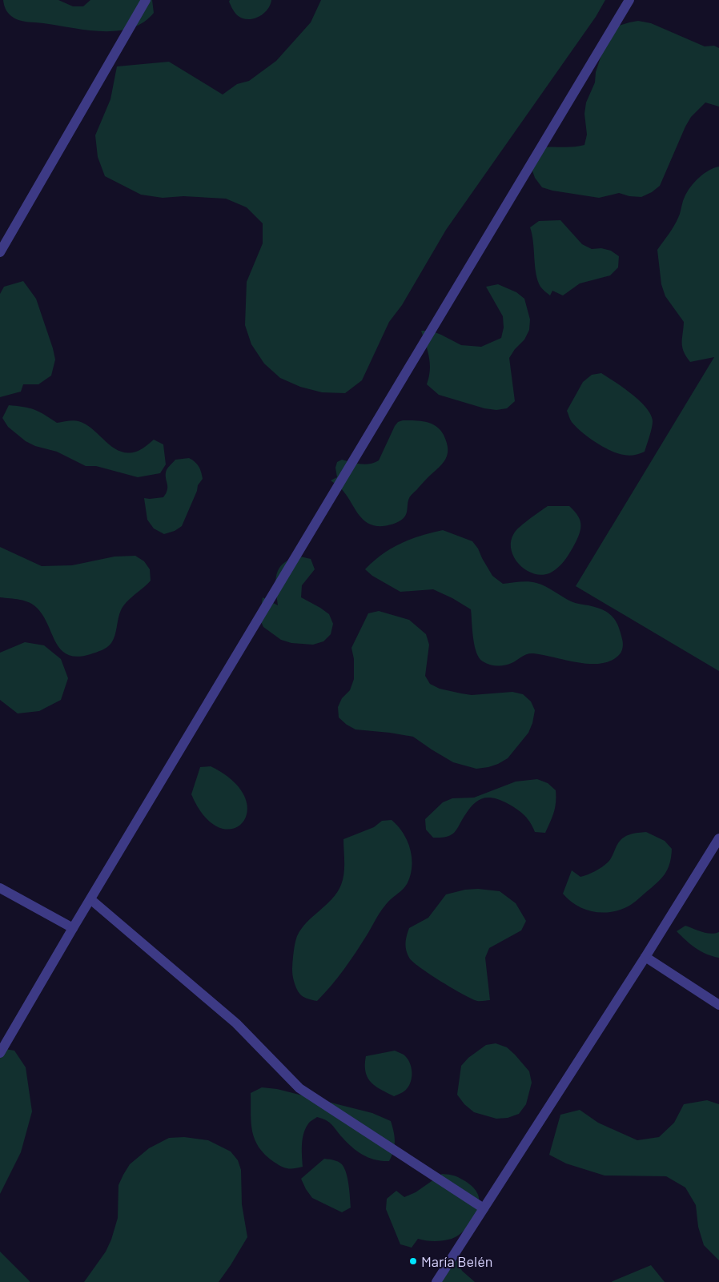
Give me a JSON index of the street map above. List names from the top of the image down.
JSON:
{
  "places": ["María Belén"]
}
